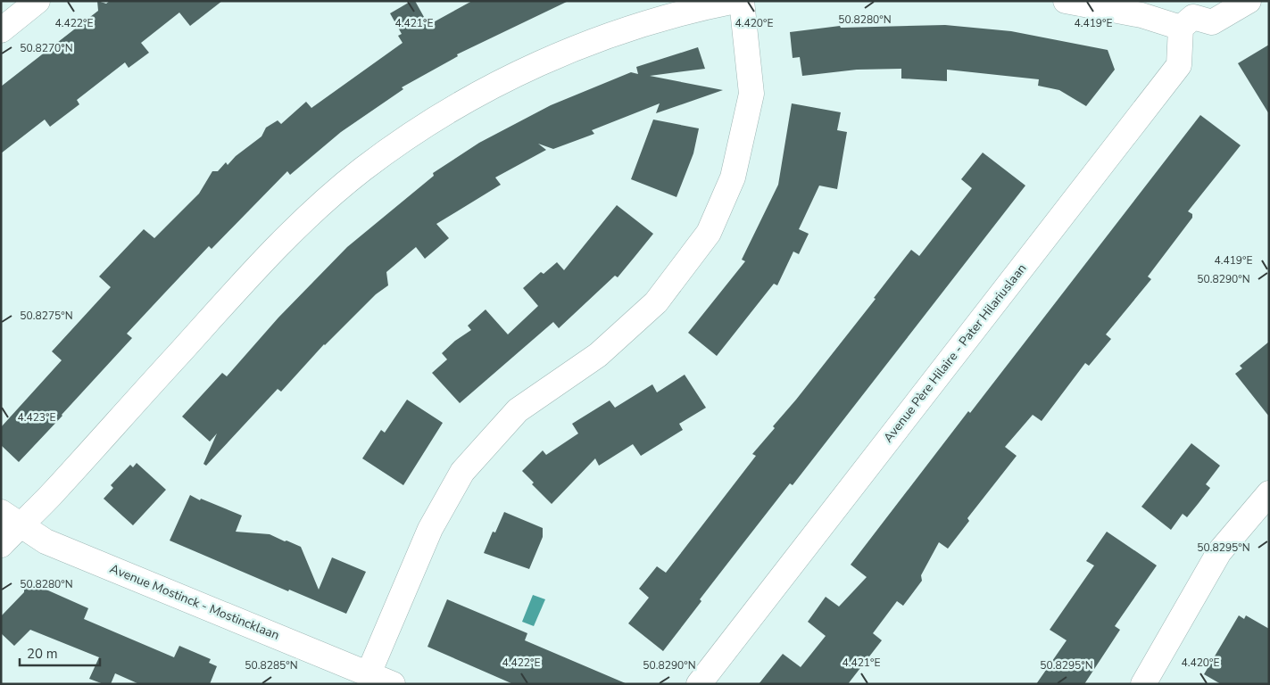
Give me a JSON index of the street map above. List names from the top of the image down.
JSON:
{
  "streets": {
    "street": ["Avenue Père Hilaire - Pater Hilariuslaan", "Avenue Mostinck - Mostincklaan"]
  },
  "scale_bar": "20 m",
  "coordinates": [
    "50.8280°N",
    "4.422°E",
    "4.421°E",
    "4.420°E",
    "4.419°E",
    "50.8270°N",
    "50.8290°N",
    "50.8275°N",
    "4.423°E",
    "50.8295°N",
    "50.8285°N"
  ]
}
